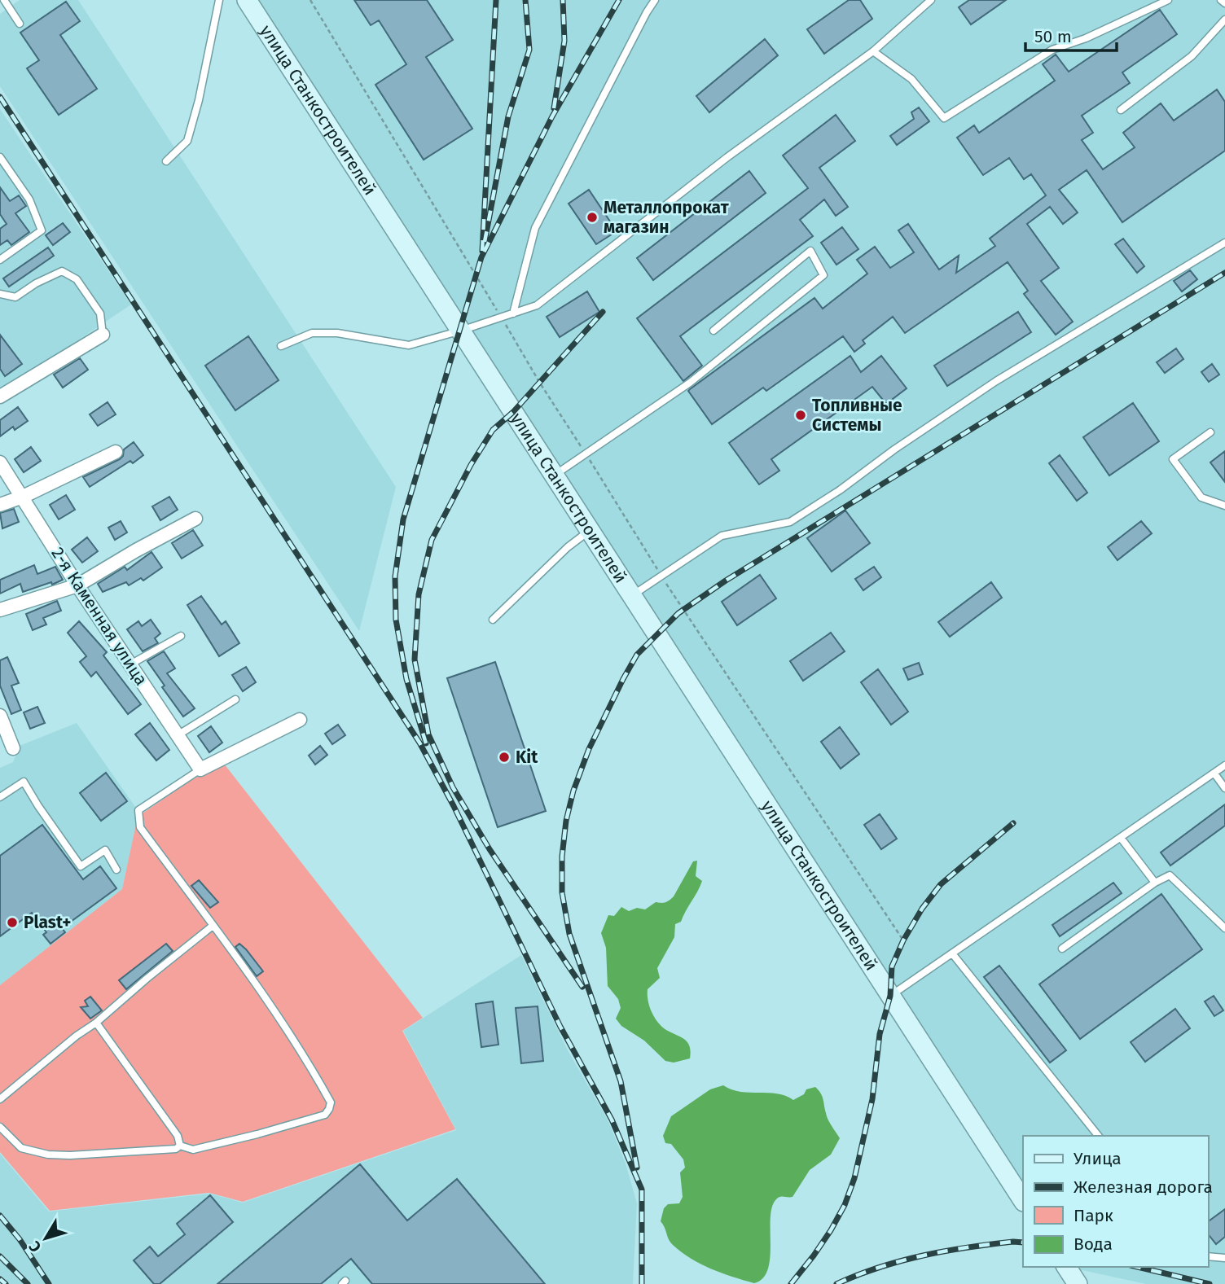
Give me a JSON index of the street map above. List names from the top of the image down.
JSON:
{
  "streets": {
    "main road": ["улица Станкостроителей"],
    "street": ["2-я Каменная улица"]
  },
  "places": [
    "Металлопрокат магазин",
    "Топливные Системы",
    "Kit",
    "Plast+"
  ],
  "legend": [
    "Улица",
    "Железная дорога",
    "Парк",
    "Вода"
  ],
  "scale_bar": "50 m",
  "north": "bottom left"
}
